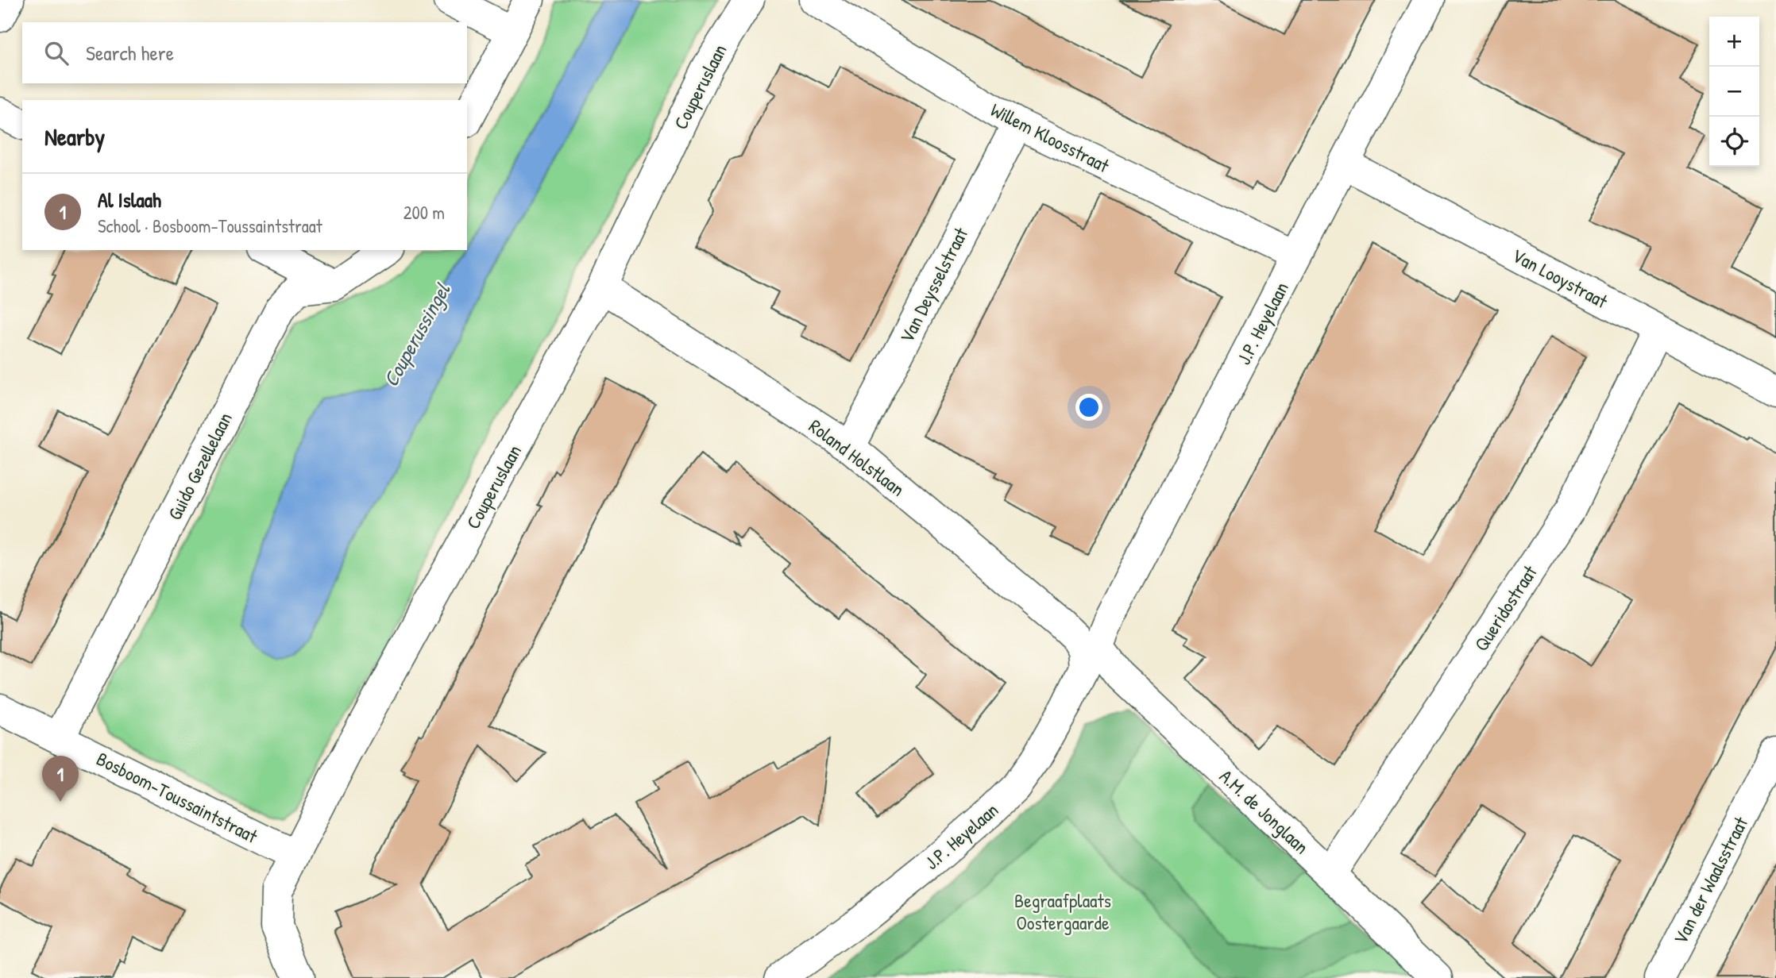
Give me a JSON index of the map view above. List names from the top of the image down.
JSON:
{
  "streets": {
    "street": [
      "Couperuslaan",
      "Willem Kloosstraat",
      "Van Looystraat",
      "Van Deysselstraat",
      "J.P. Heyelaan",
      "Roland Holstlaan",
      "Guido Gezellelaan",
      "Queridostraat",
      "Bosboom-Toussaintstraat",
      "A.M. de Jonglaan",
      "Van der Waalsstraat"
    ]
  },
  "crossings": [
    ["Couperuslaan", "Roland Holstlaan"],
    ["Couperuslaan", "Bosboom-Toussaintstraat"],
    ["Willem Kloosstraat", "Van Deysselstraat"],
    ["Willem Kloosstraat", "J.P. Heyelaan"],
    ["Van Looystraat", "J.P. Heyelaan"],
    ["Van Looystraat", "Queridostraat"],
    ["Van Deysselstraat", "Roland Holstlaan"],
    ["J.P. Heyelaan", "Roland Holstlaan"],
    ["J.P. Heyelaan", "A.M. de Jonglaan"],
    ["Roland Holstlaan", "A.M. de Jonglaan"],
    ["Guido Gezellelaan", "Bosboom-Toussaintstraat"],
    ["Queridostraat", "A.M. de Jonglaan"]
  ],
  "water": ["Couperussingel"],
  "parks": ["Begraafplaats Oostergaarde"],
  "page": {
    "map_buttons": ["+", "−"],
    "search": "Search here",
    "heading": "Nearby",
    "list": [
      {
        "mark": "1",
        "name": "Al Islaah",
        "note": "School · Bosboom-Toussaintstraat",
        "value": "200 m"
      }
    ],
    "pins": "1"
  }
}
